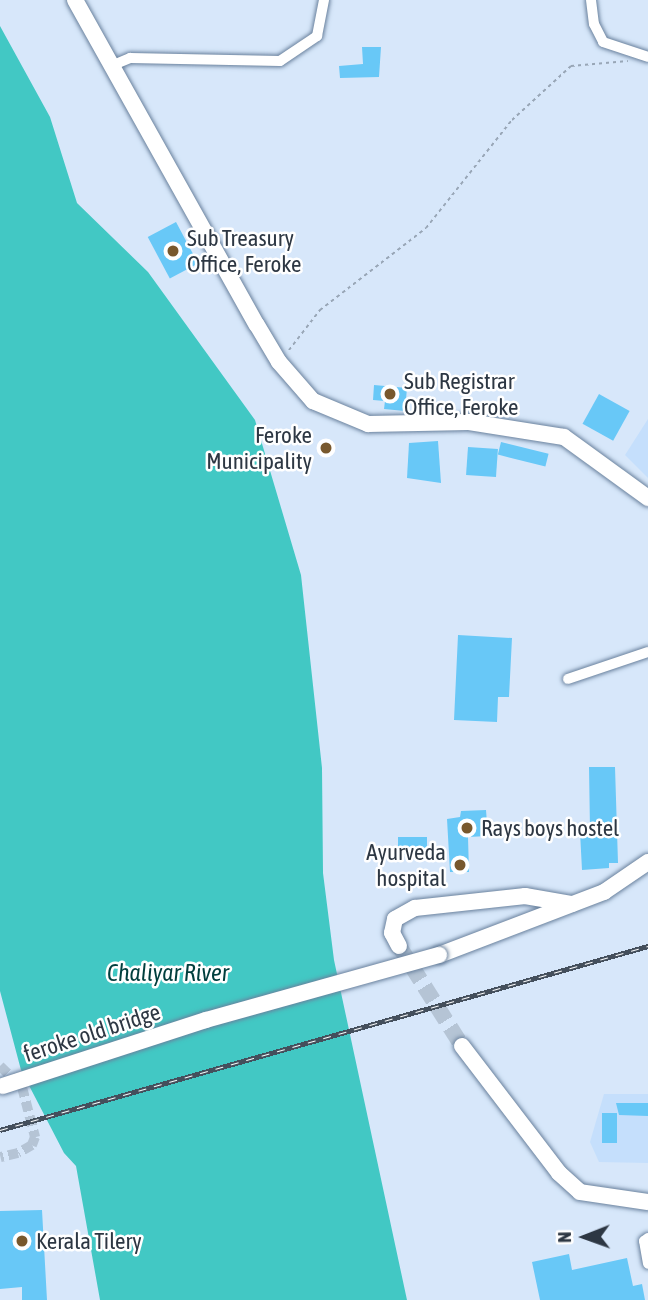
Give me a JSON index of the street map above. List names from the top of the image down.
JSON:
{
  "streets": {
    "main road": ["feroke old bridge"]
  },
  "water": ["Chaliyar River"],
  "places": [
    "Sub Treasury Office, Feroke",
    "Sub Registrar Office, Feroke",
    "Feroke Municipality",
    "Rays boys hostel",
    "Ayurveda hospital",
    "Kerala Tilery"
  ],
  "north": "left"
}
